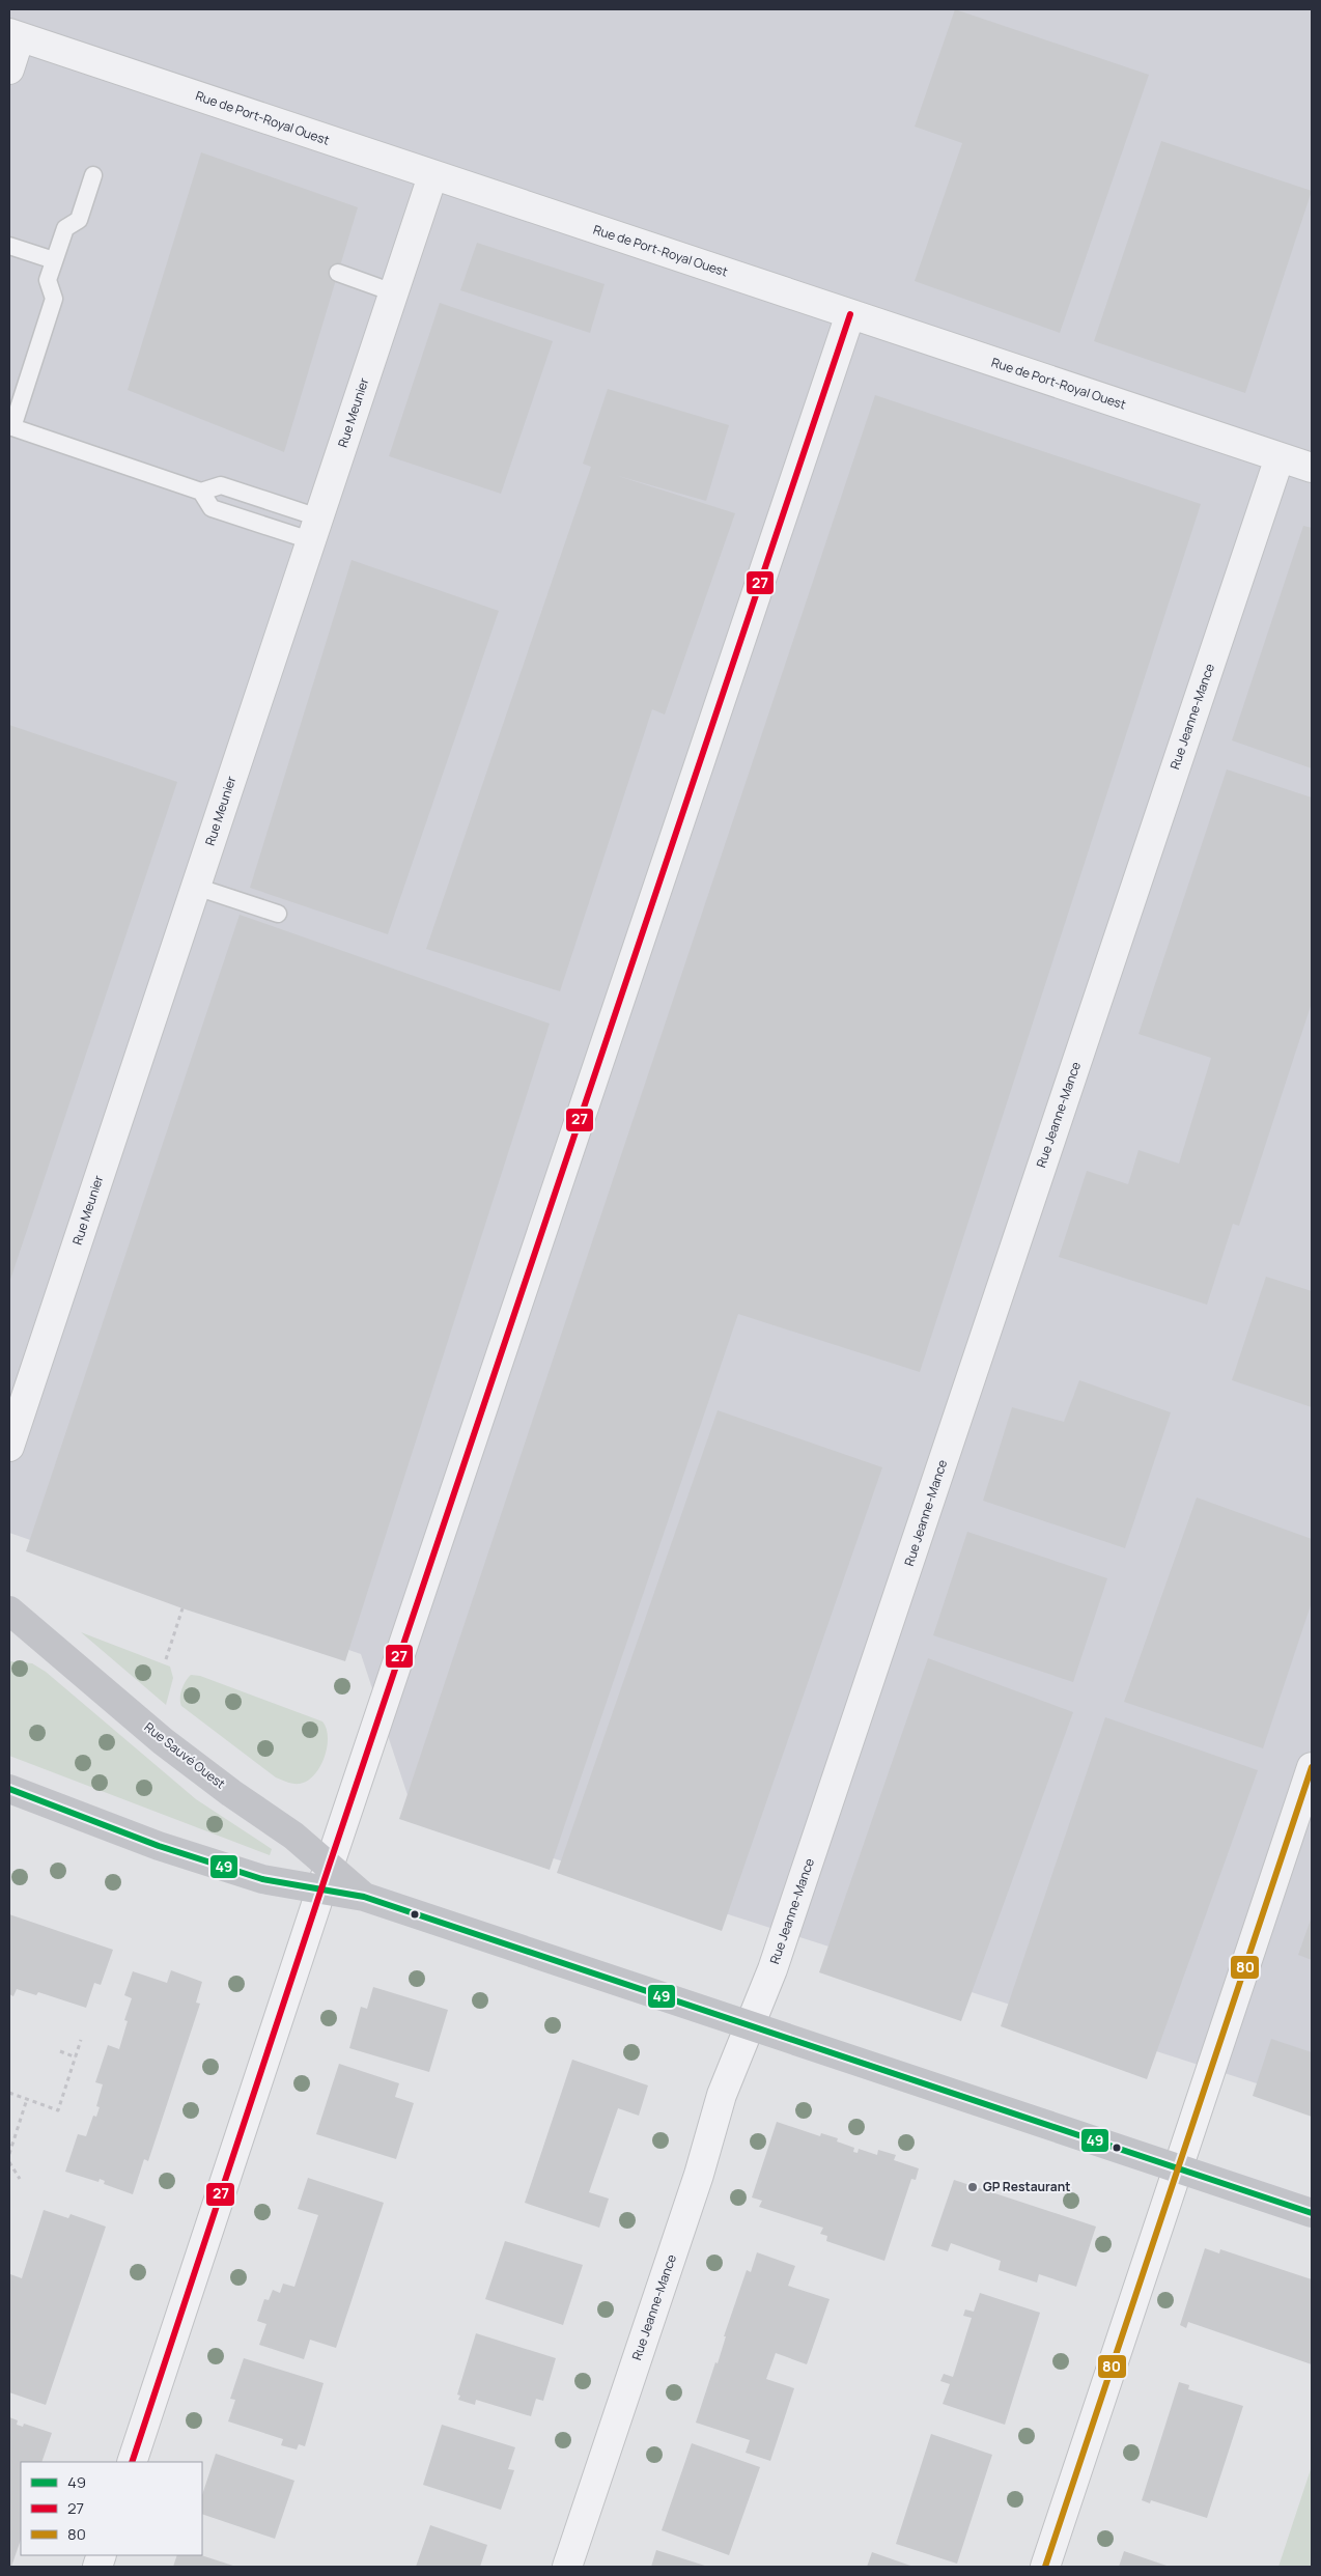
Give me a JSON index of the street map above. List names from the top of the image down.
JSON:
{
  "streets": {
    "main road": ["Rue Sauvé Ouest"],
    "street": ["Rue de Port-Royal Ouest", "Rue Meunier", "Rue Jeanne-Mance"]
  },
  "crossings": [
    ["Rue de Port-Royal Ouest", "Rue Meunier"],
    ["Rue de Port-Royal Ouest", "Rue Jeanne-Mance"],
    ["Rue Jeanne-Mance", "Rue Sauvé Ouest"]
  ],
  "places": ["GP Restaurant"],
  "lines": ["transit line 27", "transit line 80", "transit line 49"],
  "legend": ["49", "27", "80"]
}
